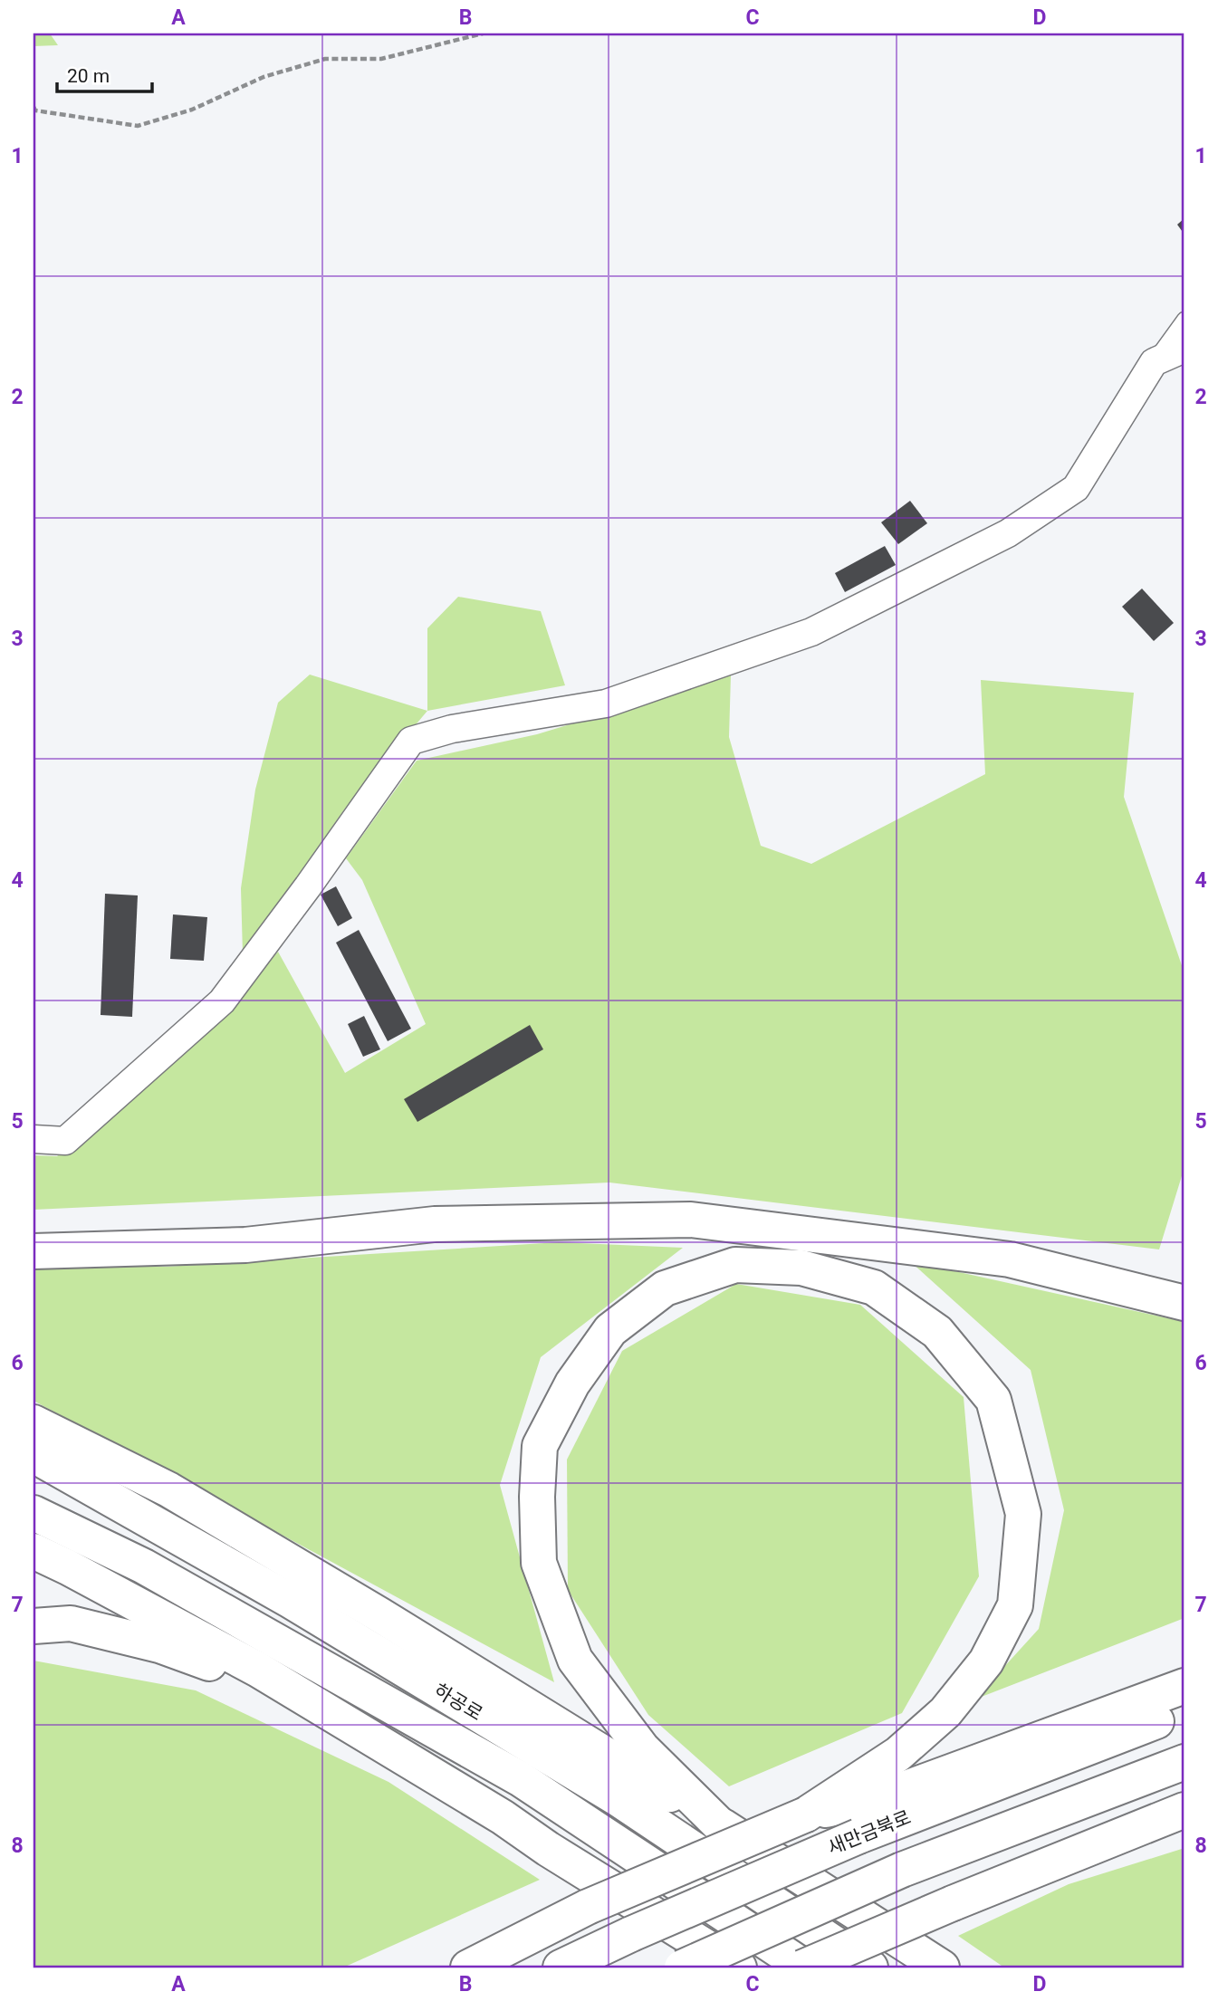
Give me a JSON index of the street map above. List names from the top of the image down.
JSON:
{
  "streets": {
    "main road": ["하공로", "새만금북로"]
  },
  "scale_bar": "20 m",
  "grid": {
    "columns": [
      "A",
      "B",
      "C",
      "D"
    ],
    "rows": [
      "1",
      "2",
      "3",
      "4",
      "5",
      "6",
      "7",
      "8"
    ]
  }
}
